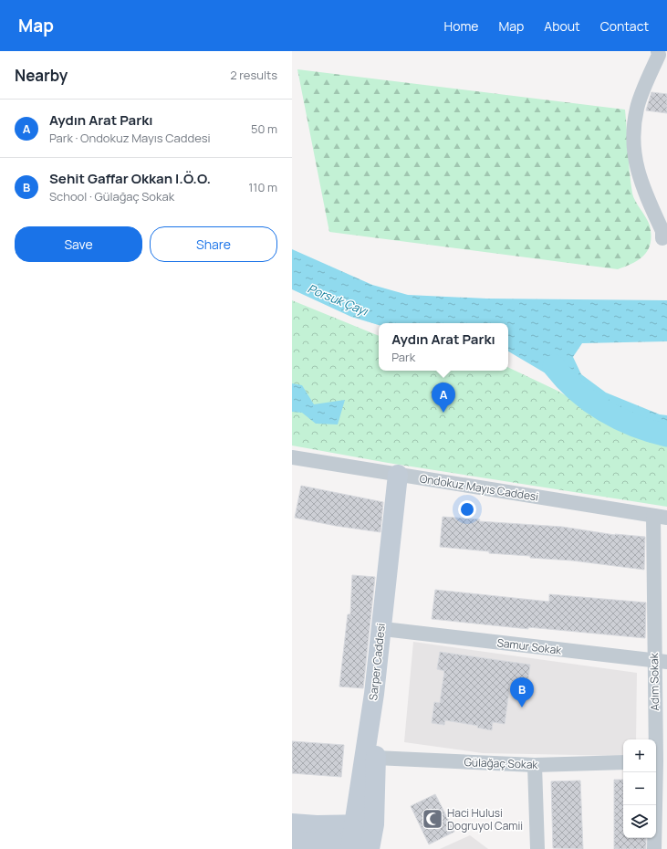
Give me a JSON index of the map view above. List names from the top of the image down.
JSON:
{
  "streets": {
    "main road": ["Sarper Caddesi"],
    "street": [
      "Ondokuz Mayıs Caddesi",
      "Samur Sokak",
      "Adım Sokak",
      "Gülağaç Sokak"
    ]
  },
  "crossings": [
    ["Ondokuz Mayıs Caddesi", "Sarper Caddesi"],
    ["Ondokuz Mayıs Caddesi", "Adım Sokak"],
    ["Samur Sokak", "Sarper Caddesi"],
    ["Samur Sokak", "Adım Sokak"],
    ["Sarper Caddesi", "Gülağaç Sokak"]
  ],
  "water": ["Porsuk Çayı"],
  "places": {
    "mosque": ["Haci Hulusi Dogruyol Camii"]
  },
  "page": {
    "header": "Map",
    "nav": [
      "Home",
      "Map",
      "About",
      "Contact"
    ],
    "heading": ["Nearby", "2 results"],
    "list": [
      {
        "mark": "A",
        "name": "Aydın Arat Parkı",
        "note": "Park · Ondokuz Mayıs Caddesi",
        "value": "50 m"
      },
      {
        "mark": "B",
        "name": "Sehit Gaffar Okkan I.Ö.O.",
        "note": "School · Gülağaç Sokak",
        "value": "110 m"
      }
    ],
    "buttons": ["Save", "Share"],
    "popup": ["Aydın Arat Parkı", "Park"],
    "pins": ["A", "B"],
    "map_buttons": ["+", "−"]
  }
}
